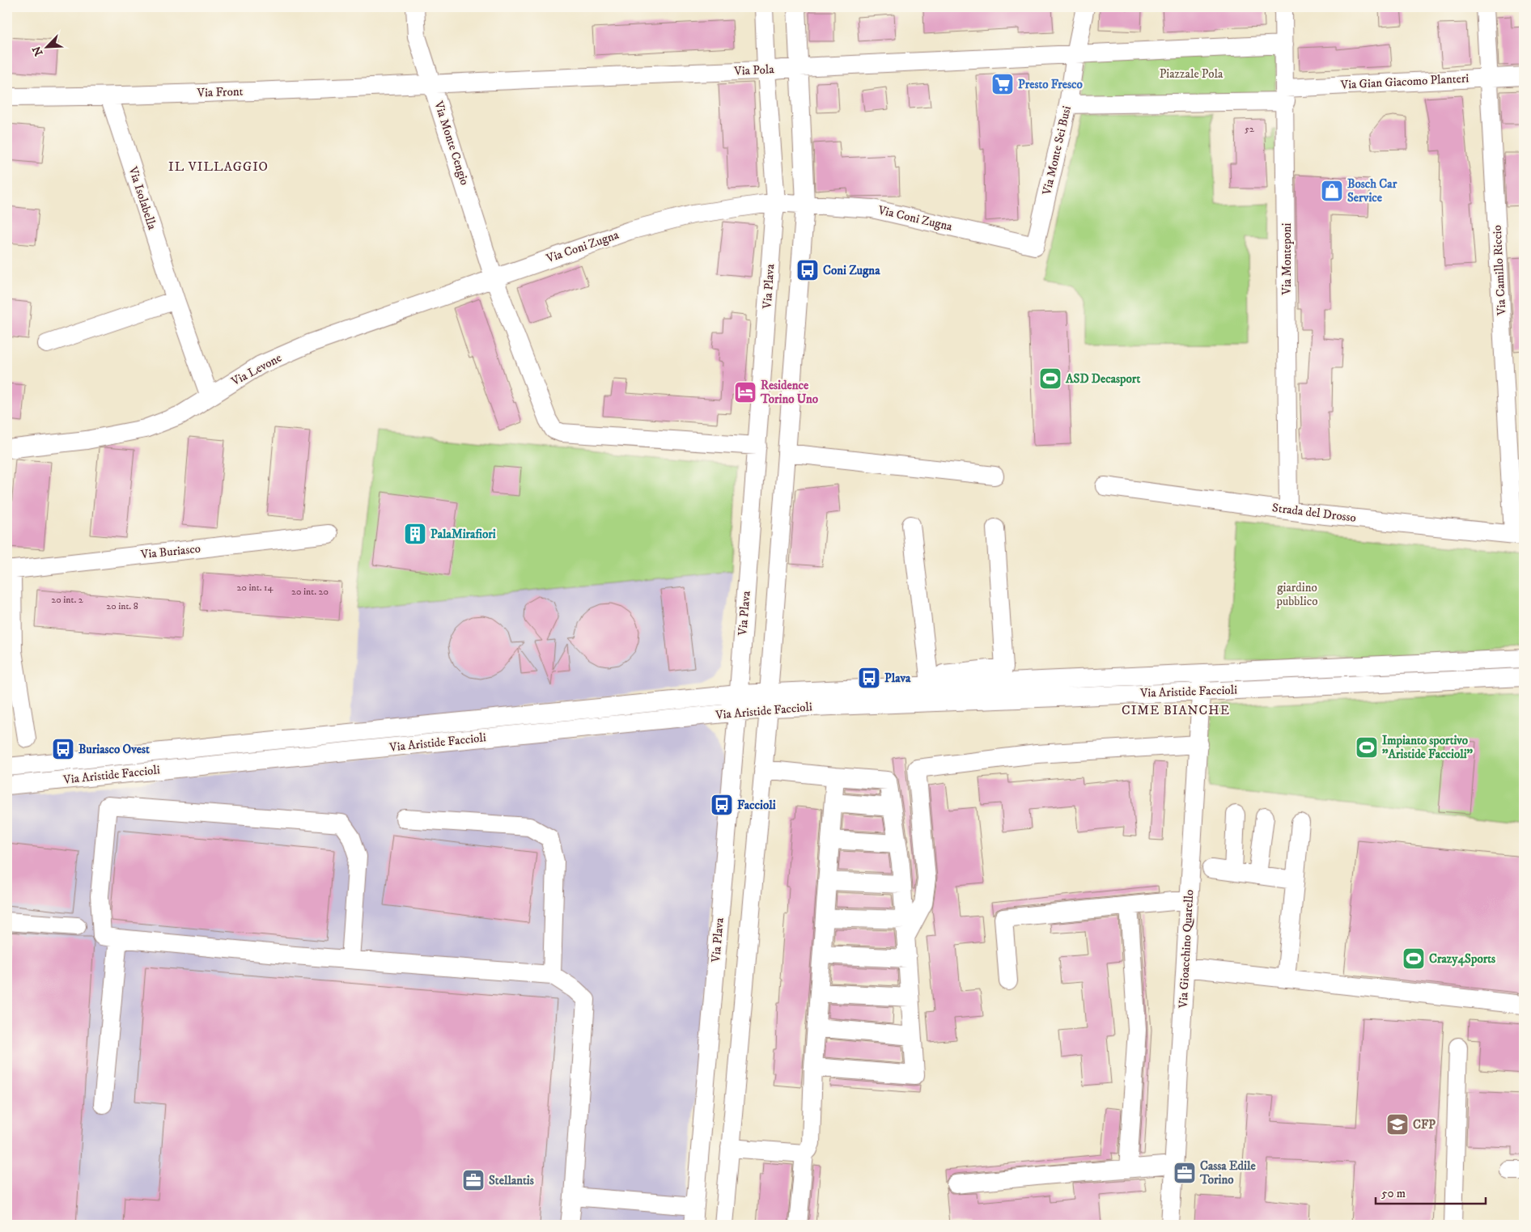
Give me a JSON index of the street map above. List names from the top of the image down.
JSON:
{
  "streets": {
    "street": [
      "Via Pola",
      "Via Gian Giacomo Planteri",
      "Via Front",
      "Via Monte Cengio",
      "Via Monte Sei Busi",
      "Via Isolabella",
      "Via Coni Zugna",
      "Via Monteponi",
      "Via Camillo Riccio",
      "Via Plava",
      "Via Levone",
      "Strada del Drosso",
      "Via Buriasco",
      "Via Aristide Faccioli",
      "Via Gioacchino Quarello"
    ]
  },
  "crossings": [
    ["Via Pola", "Via Front"],
    ["Via Pola", "Via Monte Cengio"],
    ["Via Pola", "Via Monte Sei Busi"],
    ["Via Pola", "Via Plava"],
    ["Via Gian Giacomo Planteri", "Via Monteponi"],
    ["Via Gian Giacomo Planteri", "Via Camillo Riccio"],
    ["Via Front", "Via Monte Cengio"],
    ["Via Front", "Via Isolabella"],
    ["Via Monte Cengio", "Via Coni Zugna"],
    ["Via Monte Cengio", "Via Levone"],
    ["Via Monte Sei Busi", "Via Coni Zugna"],
    ["Via Isolabella", "Via Levone"],
    ["Via Coni Zugna", "Via Plava"],
    ["Via Coni Zugna", "Via Levone"],
    ["Via Monteponi", "Strada del Drosso"],
    ["Via Camillo Riccio", "Strada del Drosso"],
    ["Via Plava", "Via Aristide Faccioli"],
    ["Via Aristide Faccioli", "Via Gioacchino Quarello"]
  ],
  "districts": ["IL VILLAGGIO", "CIME BIANCHE"],
  "parks": ["Piazzale Pola", "giardino pubblico"],
  "places": {
    "supermarket": ["Presto Fresco"],
    "shop": ["Bosch Car Service"],
    "bus stop": [
      "Coni Zugna",
      "Plava",
      "Buriasco Ovest",
      "Faccioli"
    ],
    "sports": ["ASD Decasport", "Impianto sportivo \"Aristide Faccioli\"", "Crazy4Sports"],
    "hotel": ["Residence Torino Uno"],
    "building": ["PalaMirafiori"],
    "school or university": ["CFP"],
    "office": ["Cassa Edile Torino", "Stellantis"]
  },
  "house_numbers": [
    "52",
    "20 int. 14",
    "20 int. 20",
    "20 int. 2",
    "20 int. 8"
  ],
  "scale_bar": "50 m",
  "north": "bottom left"
}
